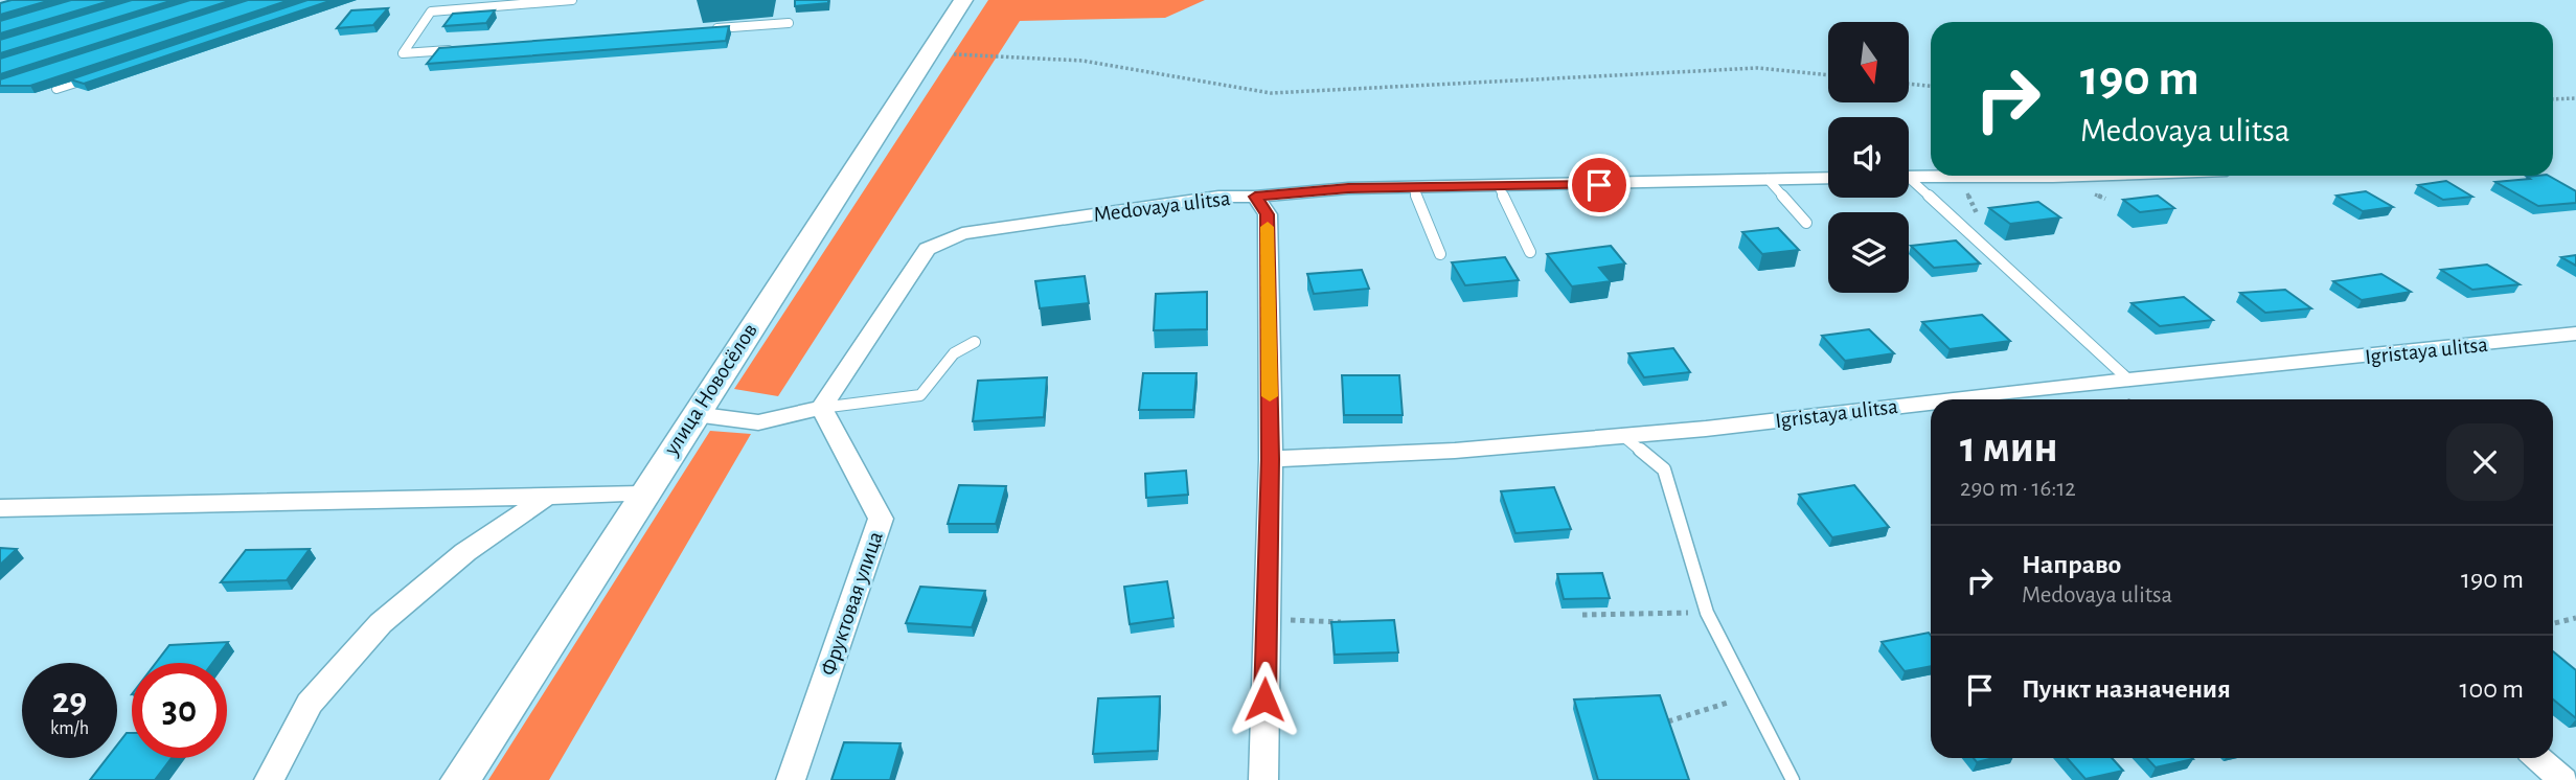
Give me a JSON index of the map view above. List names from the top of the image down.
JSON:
{
  "streets": {
    "street": [
      "Medovaya ulitsa",
      "Igristaya ulitsa",
      "улица Новосёлов",
      "Фруктовая улица"
    ]
  },
  "crossings": [
    ["Medovaya ulitsa", "Фруктовая улица"]
  ],
  "north": "bottom",
  "page": {
    "turn": ["190 m", "Medovaya ulitsa"],
    "heading": ["1 мин", "290 m · 16:12"],
    "list": [
      {
        "name": "Направо",
        "note": "Medovaya ulitsa",
        "value": "190 m"
      },
      {
        "name": "Пункт назначения",
        "value": "100 m"
      }
    ],
    "speed": "29 km/h",
    "limit": "30"
  }
}
